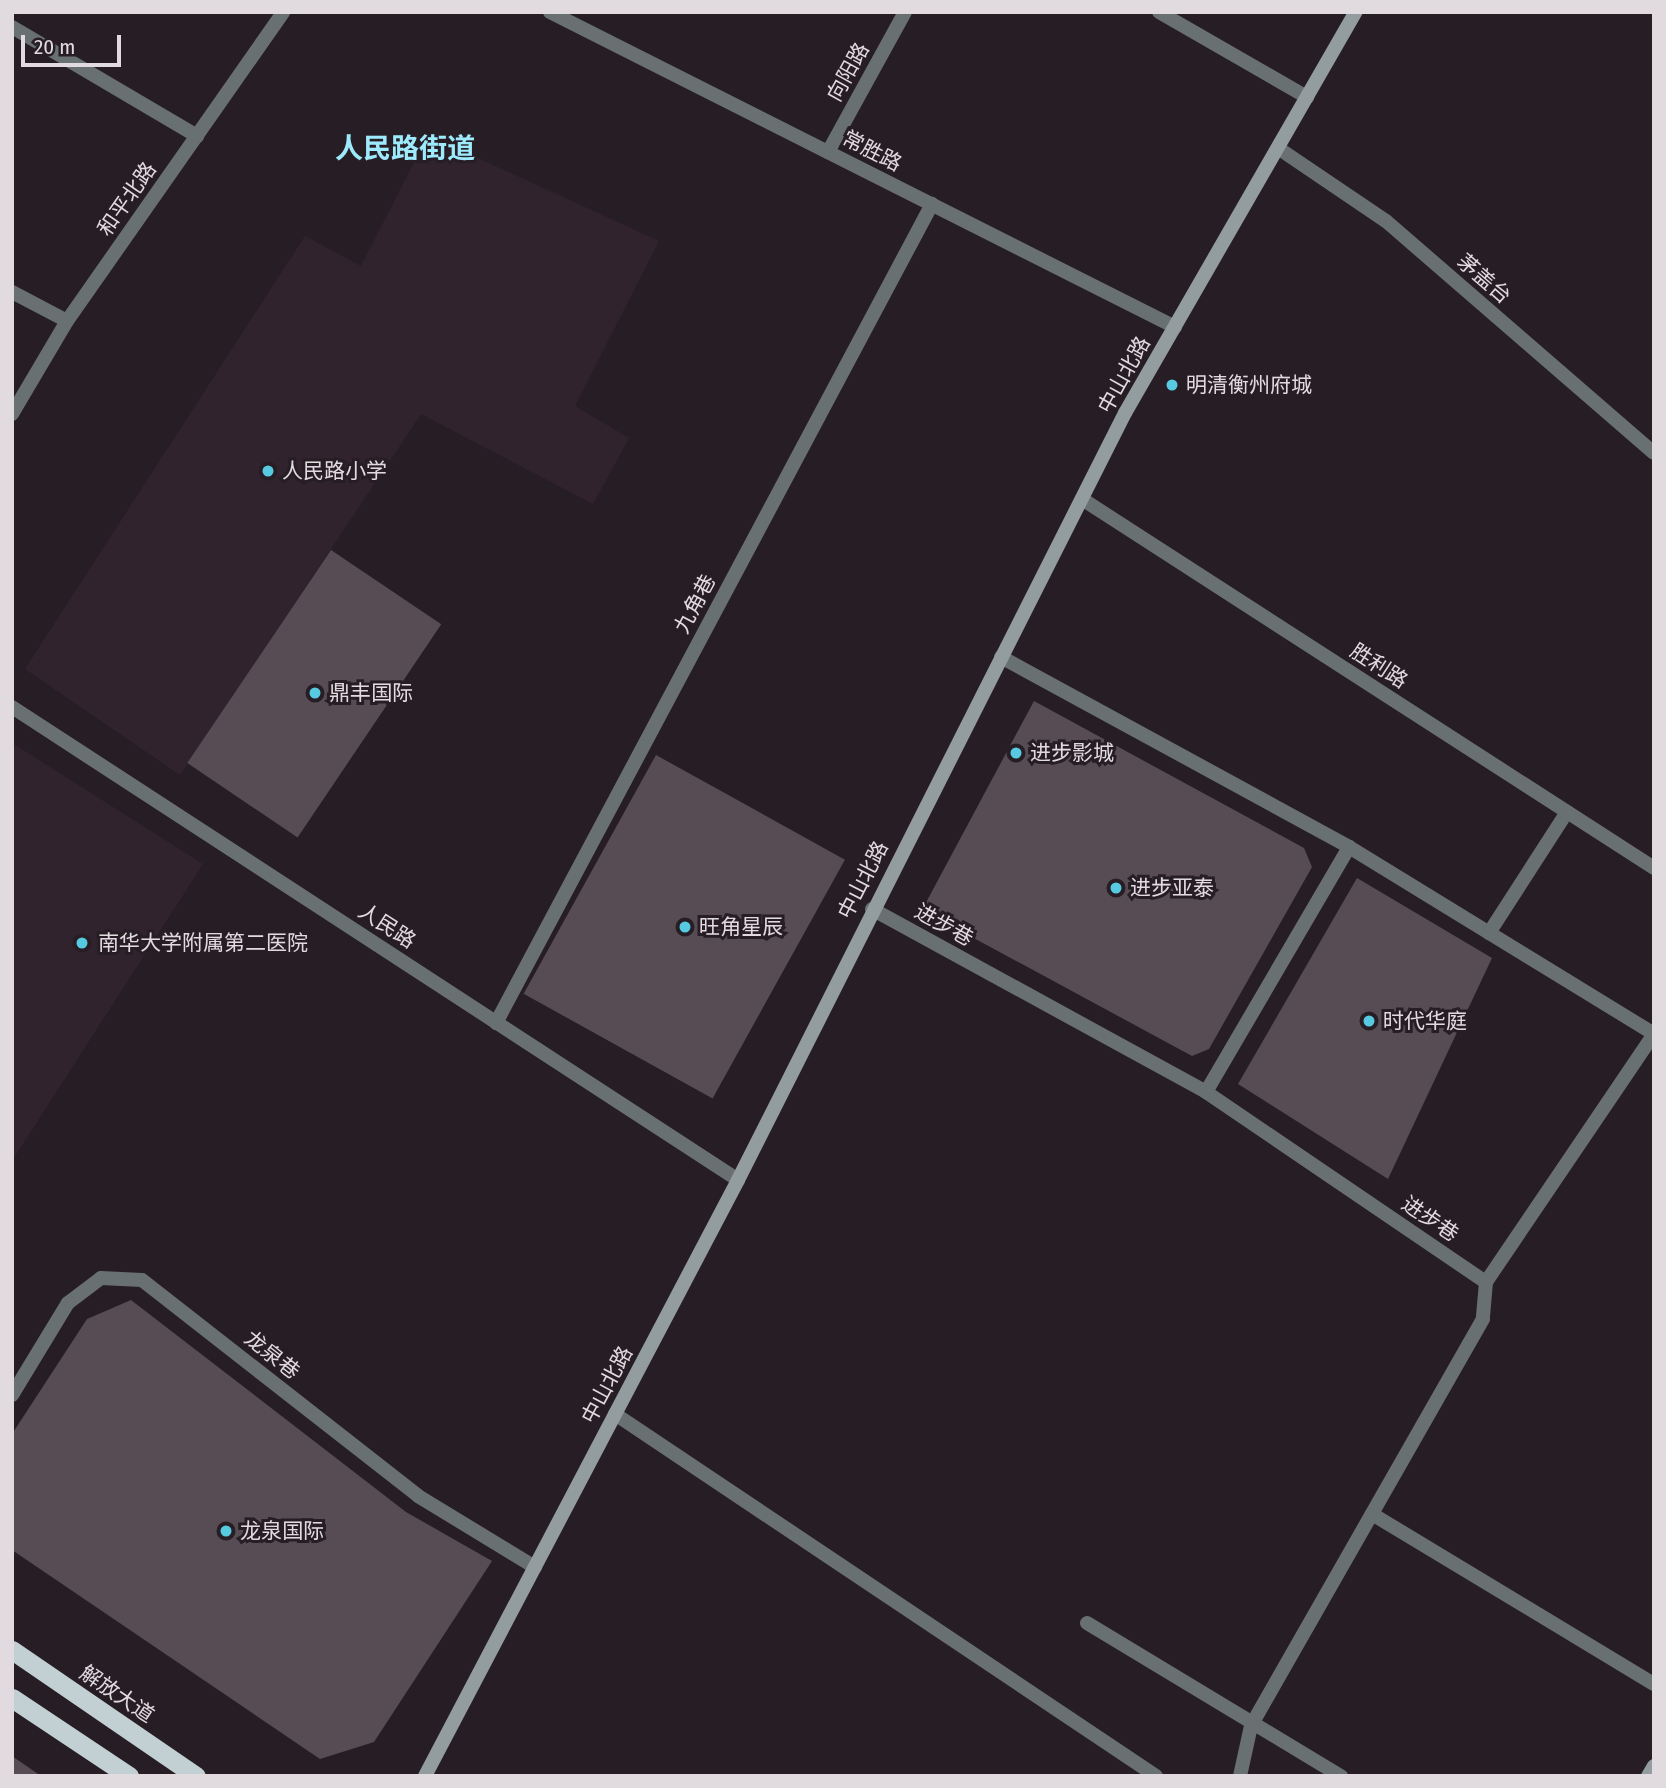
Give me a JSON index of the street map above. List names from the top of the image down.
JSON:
{
  "streets": {
    "highway": ["解放大道"],
    "main road": ["中山北路"],
    "street": [
      "向阳路",
      "常胜路",
      "和平北路",
      "茅盖台",
      "九角巷",
      "胜利路",
      "进步巷",
      "人民路",
      "龙泉巷"
    ]
  },
  "crossings": [
    ["向阳路", "常胜路"],
    ["常胜路", "中山北路"],
    ["常胜路", "九角巷"],
    ["茅盖台", "中山北路"],
    ["中山北路", "胜利路"],
    ["中山北路", "进步巷"],
    ["中山北路", "人民路"],
    ["中山北路", "龙泉巷"],
    ["九角巷", "人民路"]
  ],
  "districts": ["人民路街道"],
  "places": [
    "明清衡州府城",
    "人民路小学",
    "鼎丰国际",
    "进步影城",
    "进步亚泰",
    "旺角星辰",
    "南华大学附属第二医院",
    "时代华庭",
    "龙泉国际"
  ],
  "scale_bar": "20 m"
}
